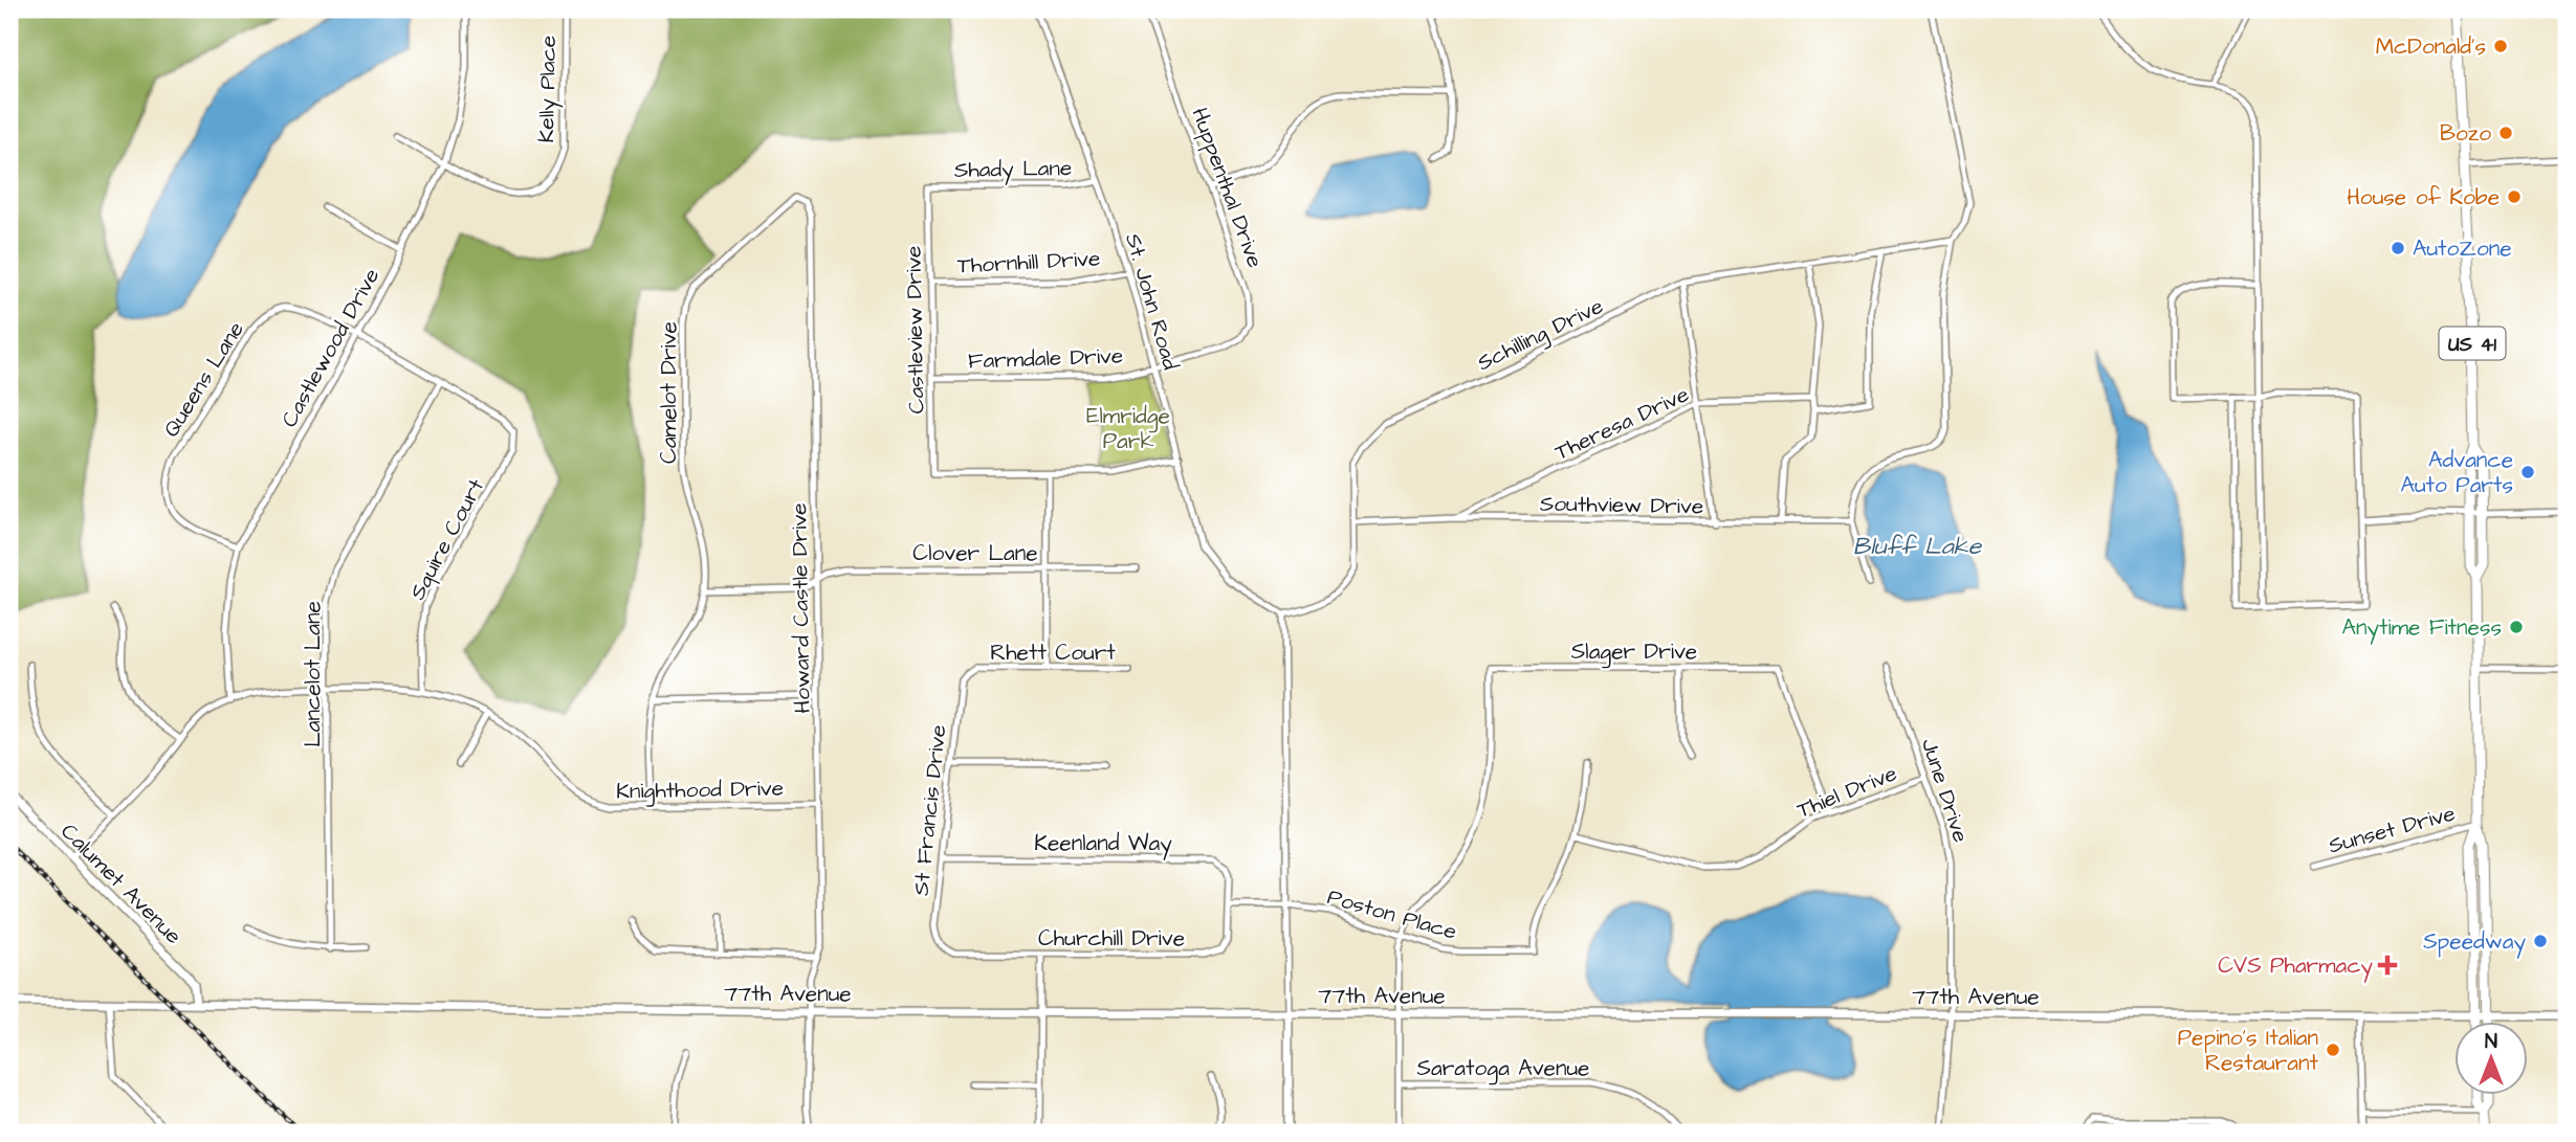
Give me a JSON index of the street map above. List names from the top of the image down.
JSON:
{
  "streets": {
    "highway": ["US 41"],
    "street": [
      "Kelly Place",
      "Shady Lane",
      "Huppenthal Drive",
      "Thornhill Drive",
      "St. John Road",
      "Castleview Drive",
      "Schilling Drive",
      "Castlewood Drive",
      "Farmdale Drive",
      "Queens Lane",
      "Camelot Drive",
      "Theresa Drive",
      "Southview Drive",
      "Squire Court",
      "Clover Lane",
      "Howard Castle Drive",
      "Slager Drive",
      "Rhett Court",
      "Lancelot Lane",
      "Knighthood Drive",
      "June Drive",
      "Thiel Drive",
      "St Francis Drive",
      "Sunset Drive",
      "Keenland Way",
      "Calumet Avenue",
      "Poston Place",
      "Churchill Drive",
      "77th Avenue",
      "Saratoga Avenue"
    ]
  },
  "crossings": [
    ["Kelly Place", "Castlewood Drive"],
    ["Shady Lane", "St. John Road"],
    ["Shady Lane", "Castleview Drive"],
    ["Huppenthal Drive", "Farmdale Drive"],
    ["Thornhill Drive", "St. John Road"],
    ["Thornhill Drive", "Castleview Drive"],
    ["St. John Road", "Schilling Drive"],
    ["St. John Road", "Farmdale Drive"],
    ["Castleview Drive", "Farmdale Drive"],
    ["Schilling Drive", "Southview Drive"],
    ["US 41", "Sunset Drive"],
    ["US 41", "77th Avenue"],
    ["Castlewood Drive", "Queens Lane"],
    ["Castlewood Drive", "Knighthood Drive"],
    ["Queens Lane", "Squire Court"],
    ["Queens Lane", "Lancelot Lane"],
    ["Camelot Drive", "Clover Lane"],
    ["Camelot Drive", "Howard Castle Drive"],
    ["Camelot Drive", "Knighthood Drive"],
    ["Theresa Drive", "Southview Drive"],
    ["Squire Court", "Knighthood Drive"],
    ["Clover Lane", "Howard Castle Drive"],
    ["Howard Castle Drive", "Knighthood Drive"],
    ["Howard Castle Drive", "77th Avenue"],
    ["Slager Drive", "Thiel Drive"],
    ["Slager Drive", "Poston Place"],
    ["Rhett Court", "St Francis Drive"],
    ["Lancelot Lane", "Knighthood Drive"],
    ["Knighthood Drive", "Calumet Avenue"],
    ["June Drive", "Thiel Drive"],
    ["June Drive", "77th Avenue"],
    ["Thiel Drive", "Poston Place"],
    ["St Francis Drive", "Keenland Way"],
    ["St Francis Drive", "Churchill Drive"],
    ["Keenland Way", "Poston Place"],
    ["Keenland Way", "Churchill Drive"],
    ["Calumet Avenue", "77th Avenue"],
    ["Poston Place", "Churchill Drive"]
  ],
  "water": ["Bluff Lake"],
  "parks": ["Elmridge Park"],
  "places": {
    "other": [
      "McDonald's",
      "Bozo",
      "House of Kobe",
      "AutoZone",
      "Advance Auto Parts",
      "Anytime Fitness",
      "Speedway",
      "Pepino's Italian Restaurant"
    ],
    "health": ["CVS Pharmacy"]
  },
  "north": "top"
}
